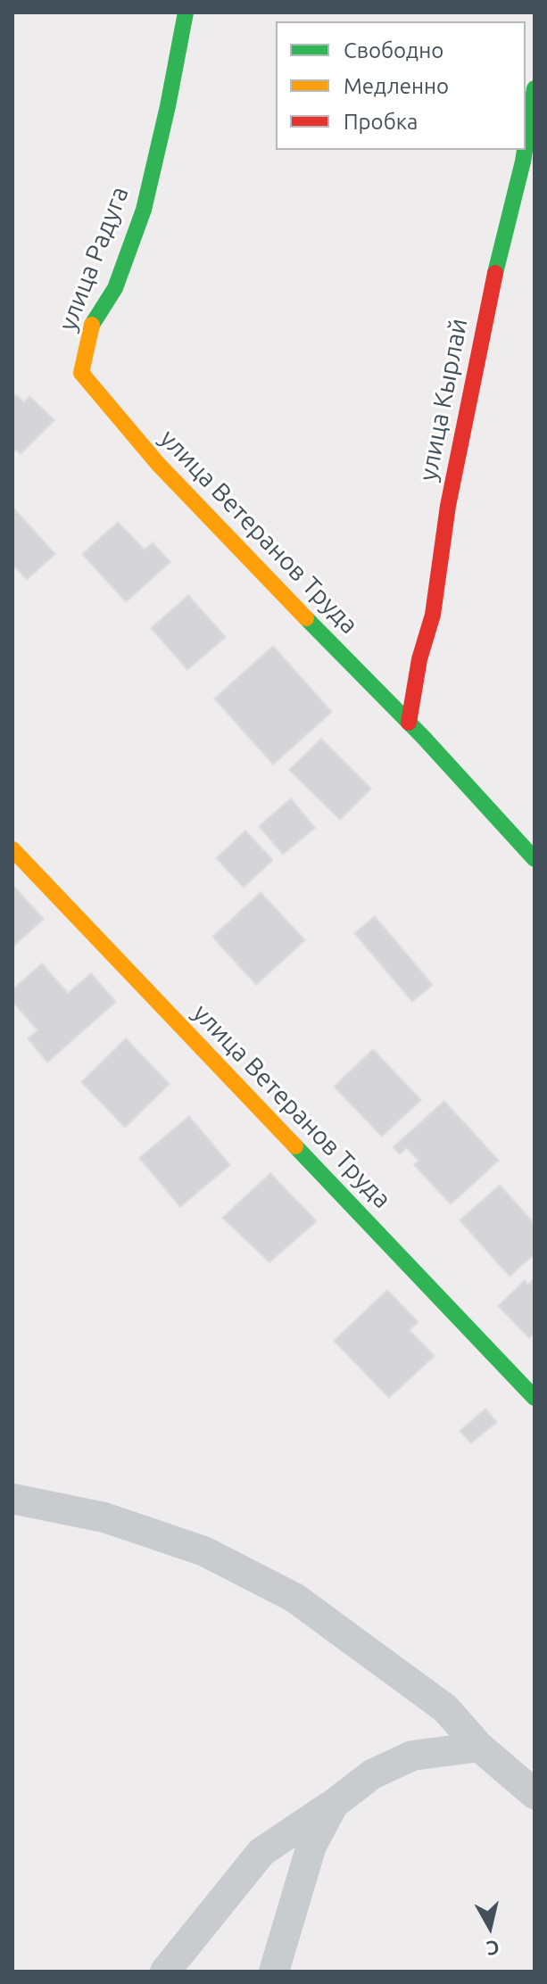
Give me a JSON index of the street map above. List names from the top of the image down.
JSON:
{
  "streets": {
    "street": ["улица Радуга", "улица Кырлай", "улица Ветеранов Труда"]
  },
  "crossings": [
    ["улица Радуга", "улица Ветеранов Труда"],
    ["улица Кырлай", "улица Ветеранов Труда"]
  ],
  "legend": ["Свободно", "Медленно", "Пробка"],
  "north": "bottom"
}
